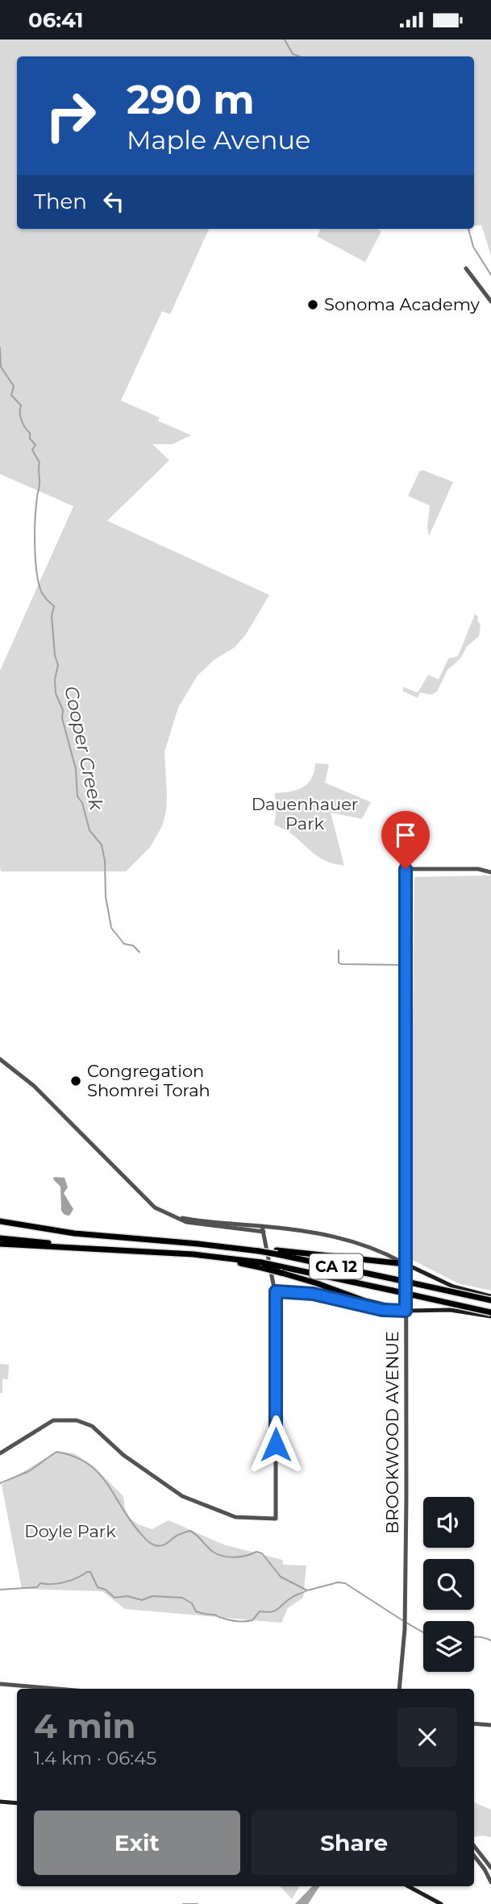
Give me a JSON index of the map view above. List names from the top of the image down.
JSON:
{
  "streets": {
    "highway": ["CA 12"],
    "street": ["BROOKWOOD AVENUE"]
  },
  "water": ["Cooper Creek"],
  "parks": ["Dauenhauer Park", "Doyle Park"],
  "places": ["Sonoma Academy", "Congregation Shomrei Torah"],
  "page": {
    "status": "06:41",
    "turn": ["290 m", "Maple Avenue"],
    "then": "Then",
    "heading": ["4 min", "1.4 km · 06:45"],
    "buttons": ["Exit", "Share"]
  }
}
